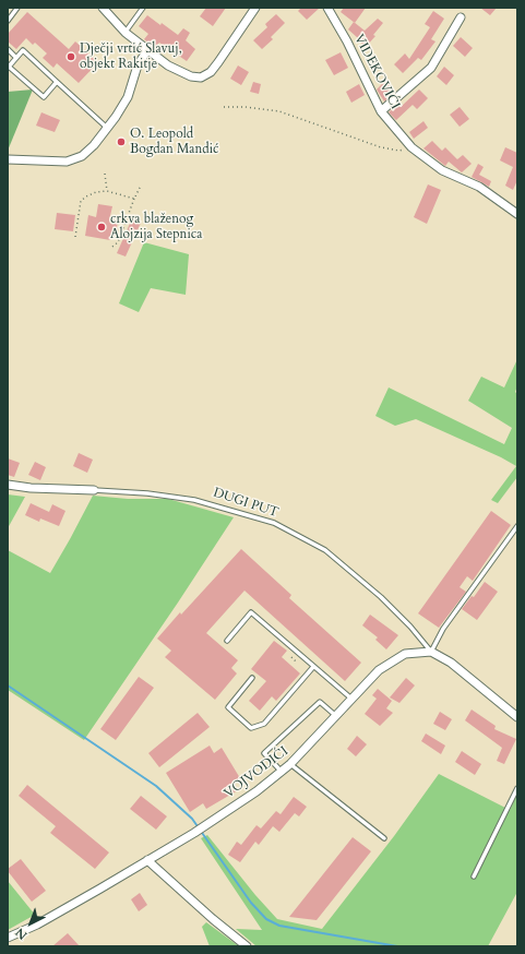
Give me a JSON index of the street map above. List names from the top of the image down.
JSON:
{
  "streets": {
    "street": ["VIDEKOVIĆI", "DUGI PUT", "VOJVODIĆI"]
  },
  "crossings": [
    ["DUGI PUT", "VOJVODIĆI"]
  ],
  "places": ["Dječji vrtić Slavuj, objekt Rakitje", "O. Leopold Bogdan Mandić", "crkva blaženog Alojzija Stepnica"],
  "north": "bottom left"
}
